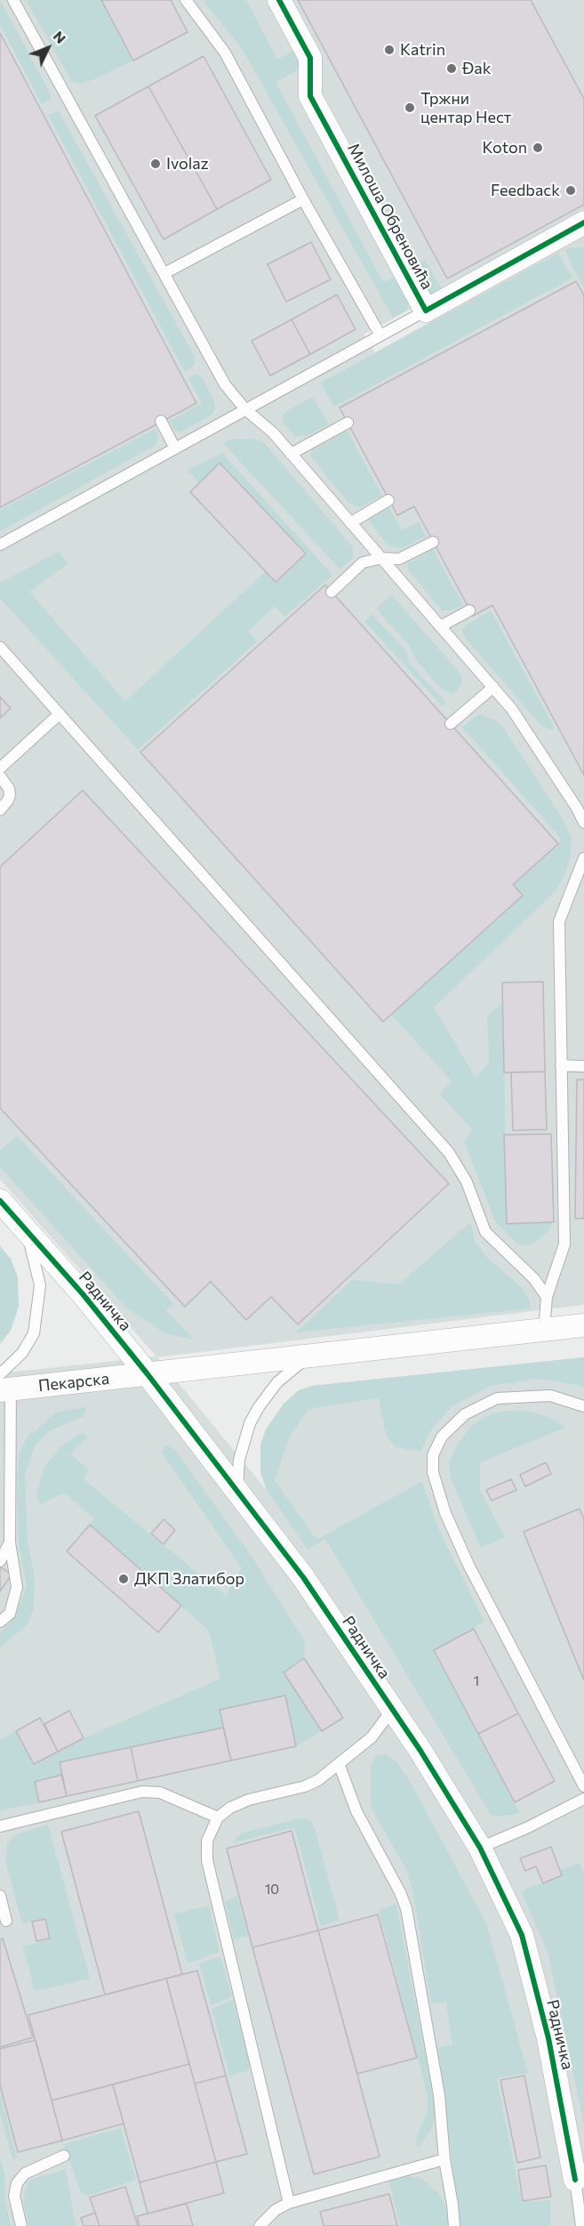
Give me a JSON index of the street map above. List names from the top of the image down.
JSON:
{
  "streets": {
    "street": ["Милоша Обреновића", "Радничка", "Пекарска"]
  },
  "crossings": [
    ["Радничка", "Пекарска"]
  ],
  "places": [
    "Katrin",
    "Đak",
    "Тржни центар Нест",
    "Koton",
    "Ivolaz",
    "Feedback",
    "ДКП Златибор"
  ],
  "house_numbers": ["1", "10"],
  "north": "top right"
}
